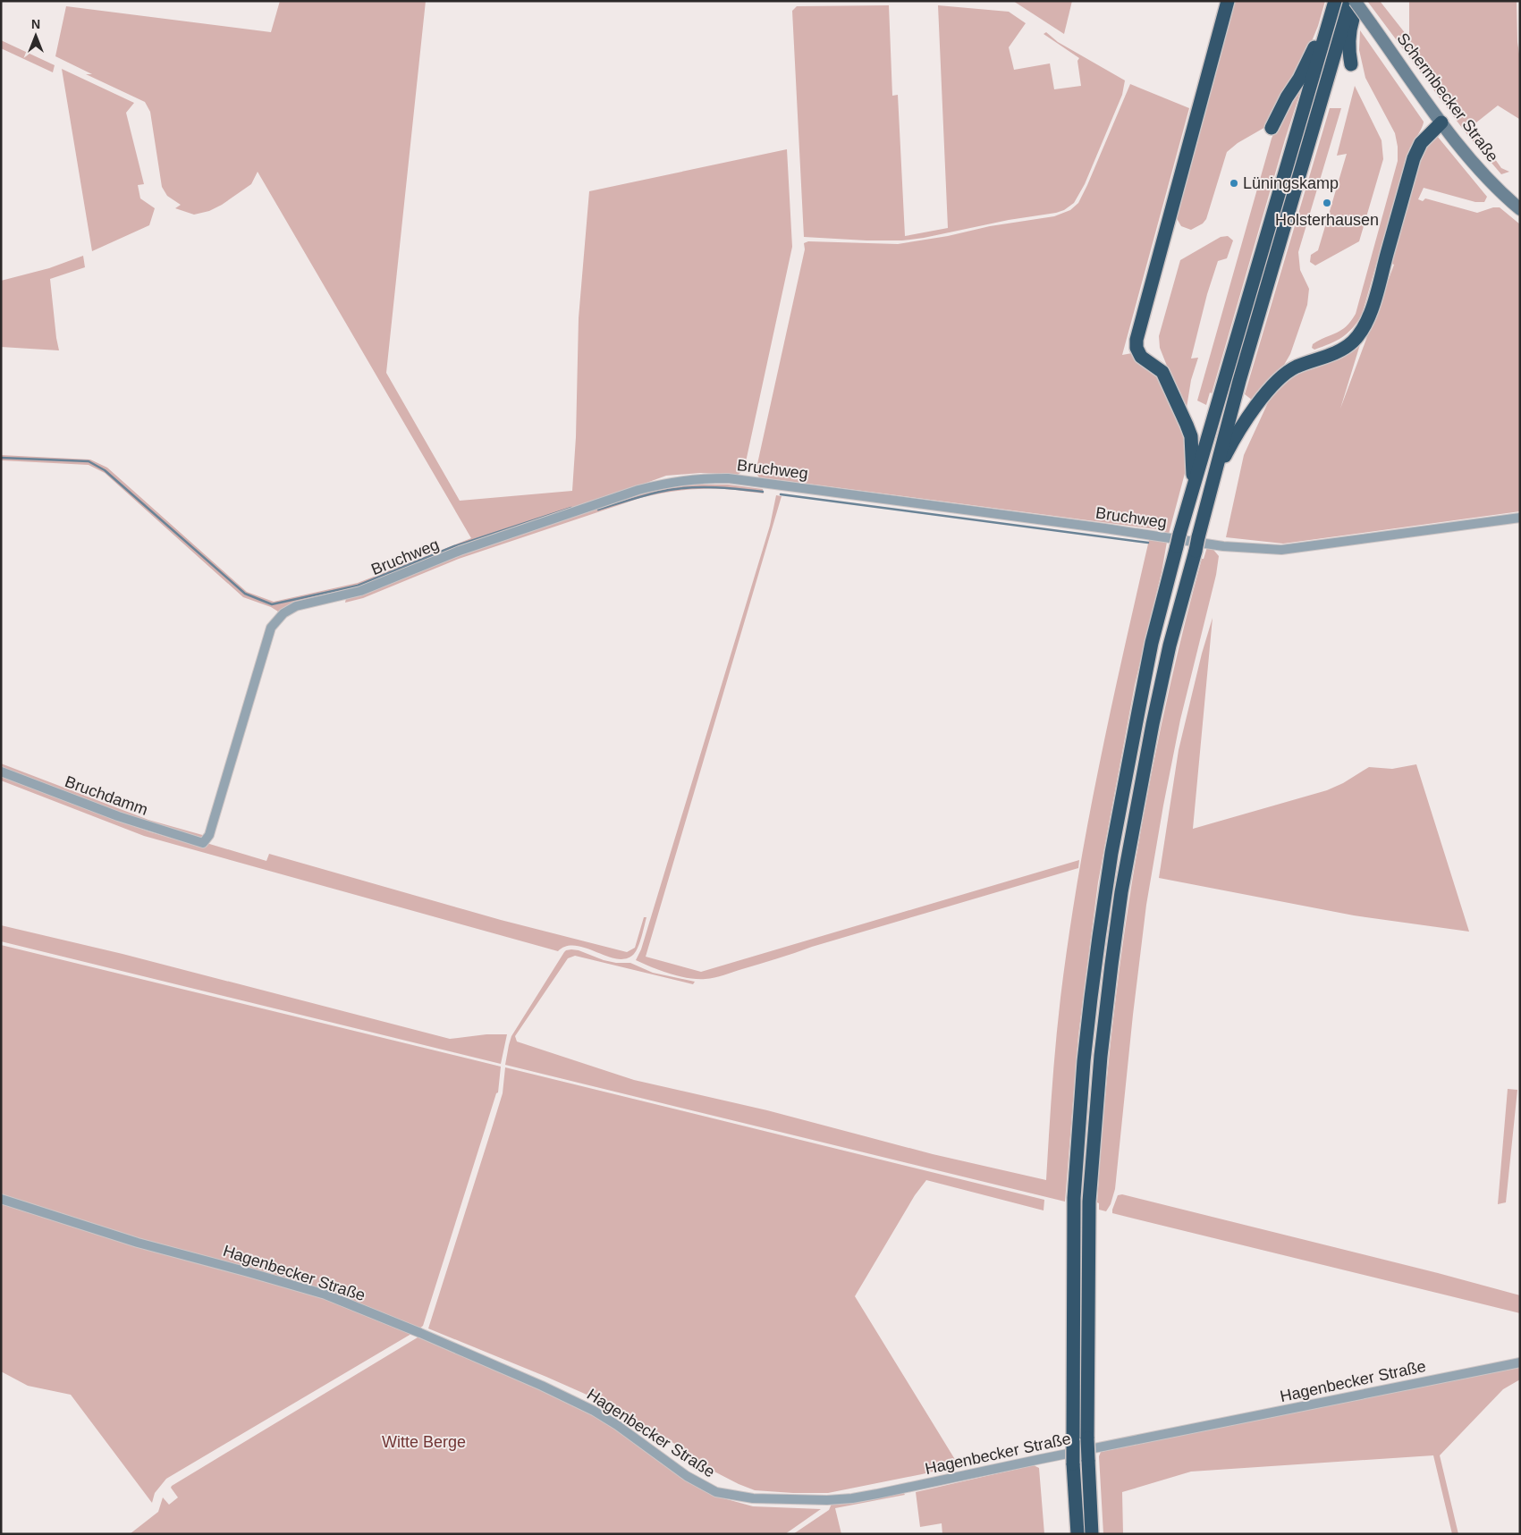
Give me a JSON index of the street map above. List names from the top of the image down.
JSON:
{
  "streets": {
    "main road": ["Schermbecker Straße"],
    "street": ["Bruchweg", "Bruchdamm", "Hagenbecker Straße"]
  },
  "crossings": [
    ["Bruchweg", "Bruchdamm"]
  ],
  "parks": ["Witte Berge"],
  "places": ["Lüningskamp", "Holsterhausen"],
  "north": "top"
}
